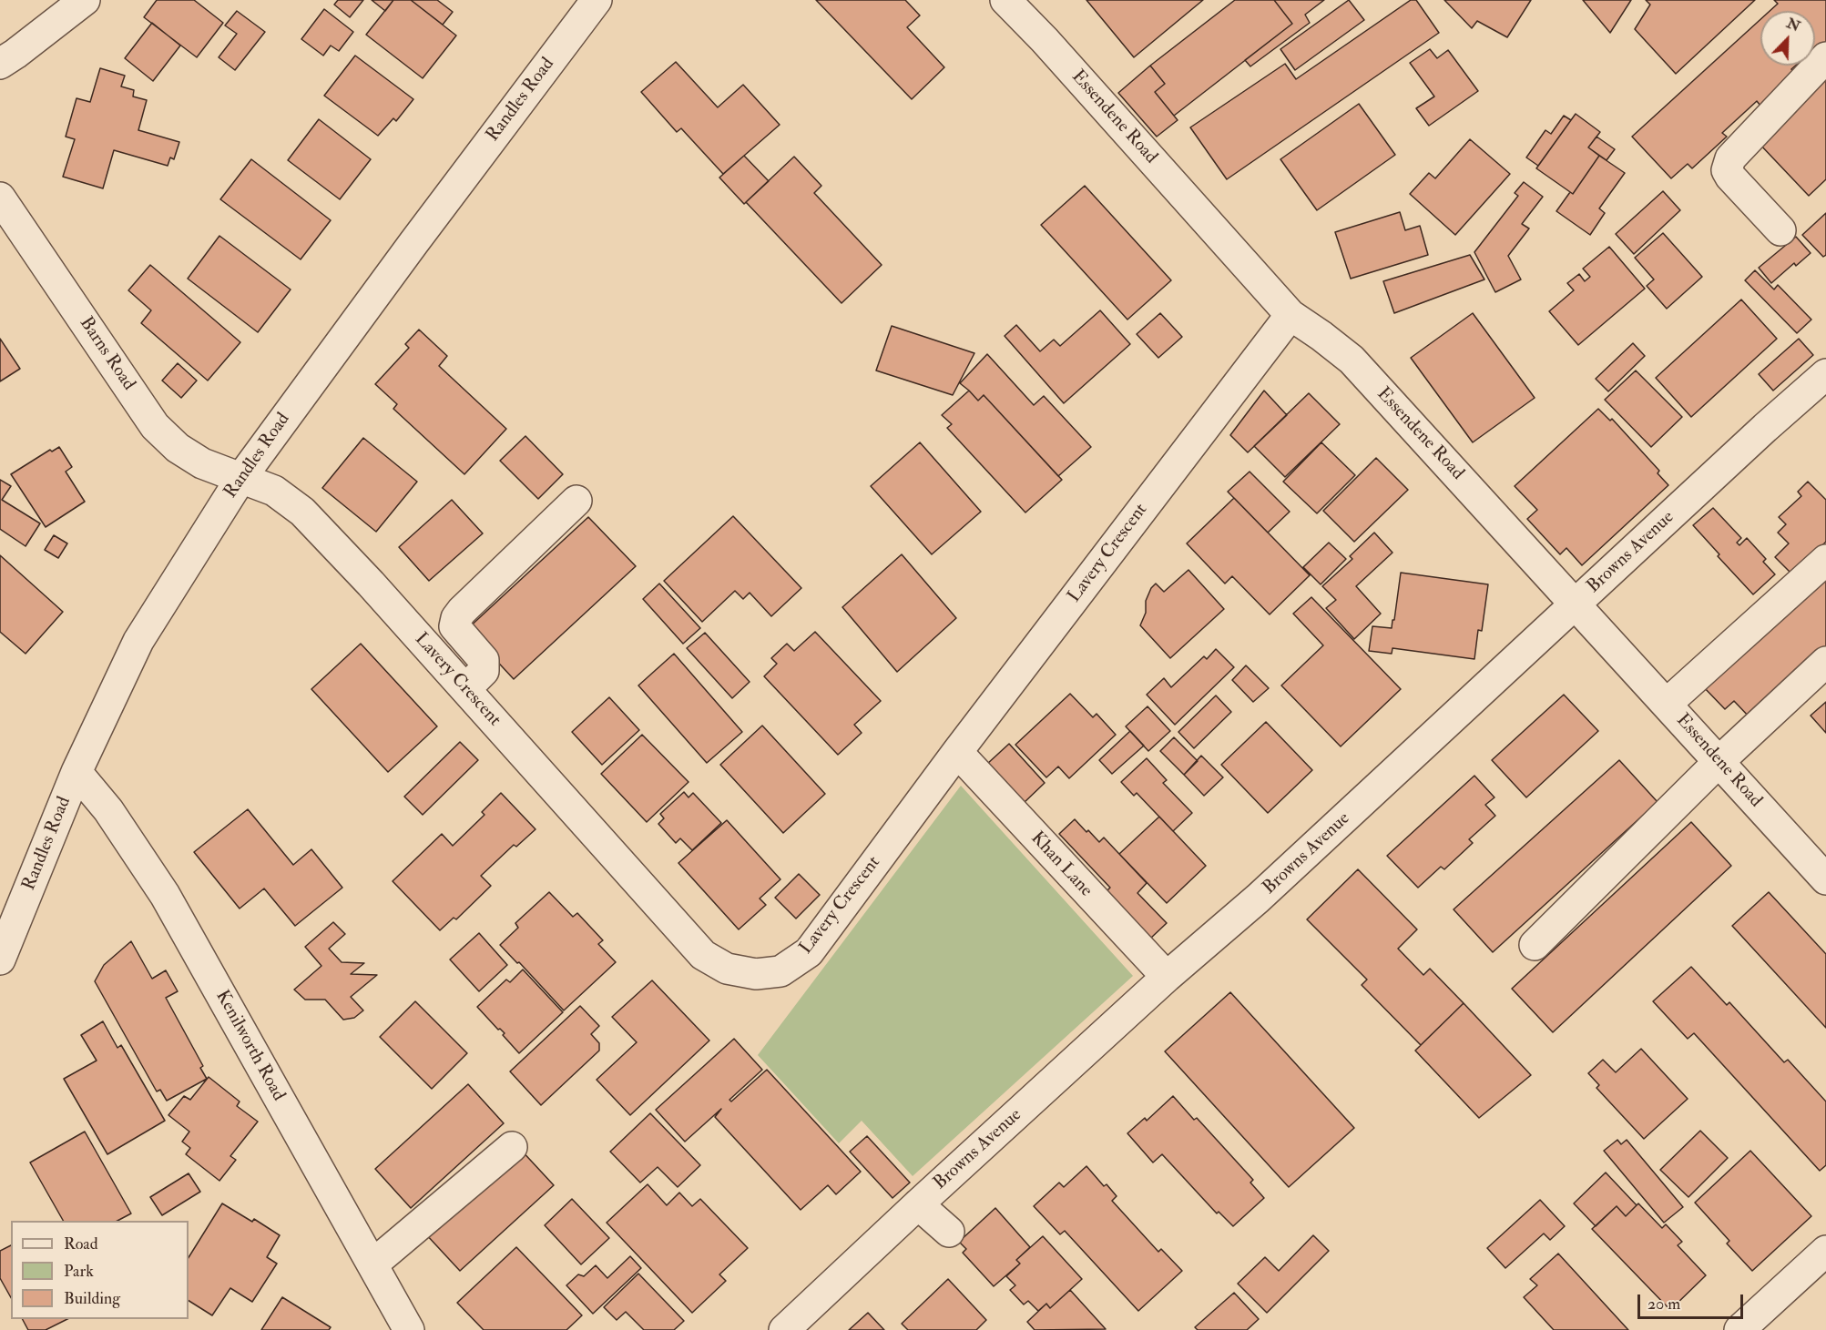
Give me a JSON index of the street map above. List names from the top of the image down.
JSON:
{
  "streets": {
    "street": [
      "Randles Road",
      "Essendene Road",
      "Barns Road",
      "Browns Avenue",
      "Lavery Crescent",
      "Khan Lane",
      "Kenilworth Road"
    ]
  },
  "crossings": [
    ["Randles Road", "Barns Road"],
    ["Randles Road", "Lavery Crescent"],
    ["Randles Road", "Kenilworth Road"],
    ["Essendene Road", "Browns Avenue"],
    ["Essendene Road", "Lavery Crescent"],
    ["Barns Road", "Lavery Crescent"],
    ["Browns Avenue", "Khan Lane"],
    ["Lavery Crescent", "Khan Lane"]
  ],
  "legend": ["Road", "Park", "Building"],
  "scale_bar": "20 m",
  "north": "top right"
}
